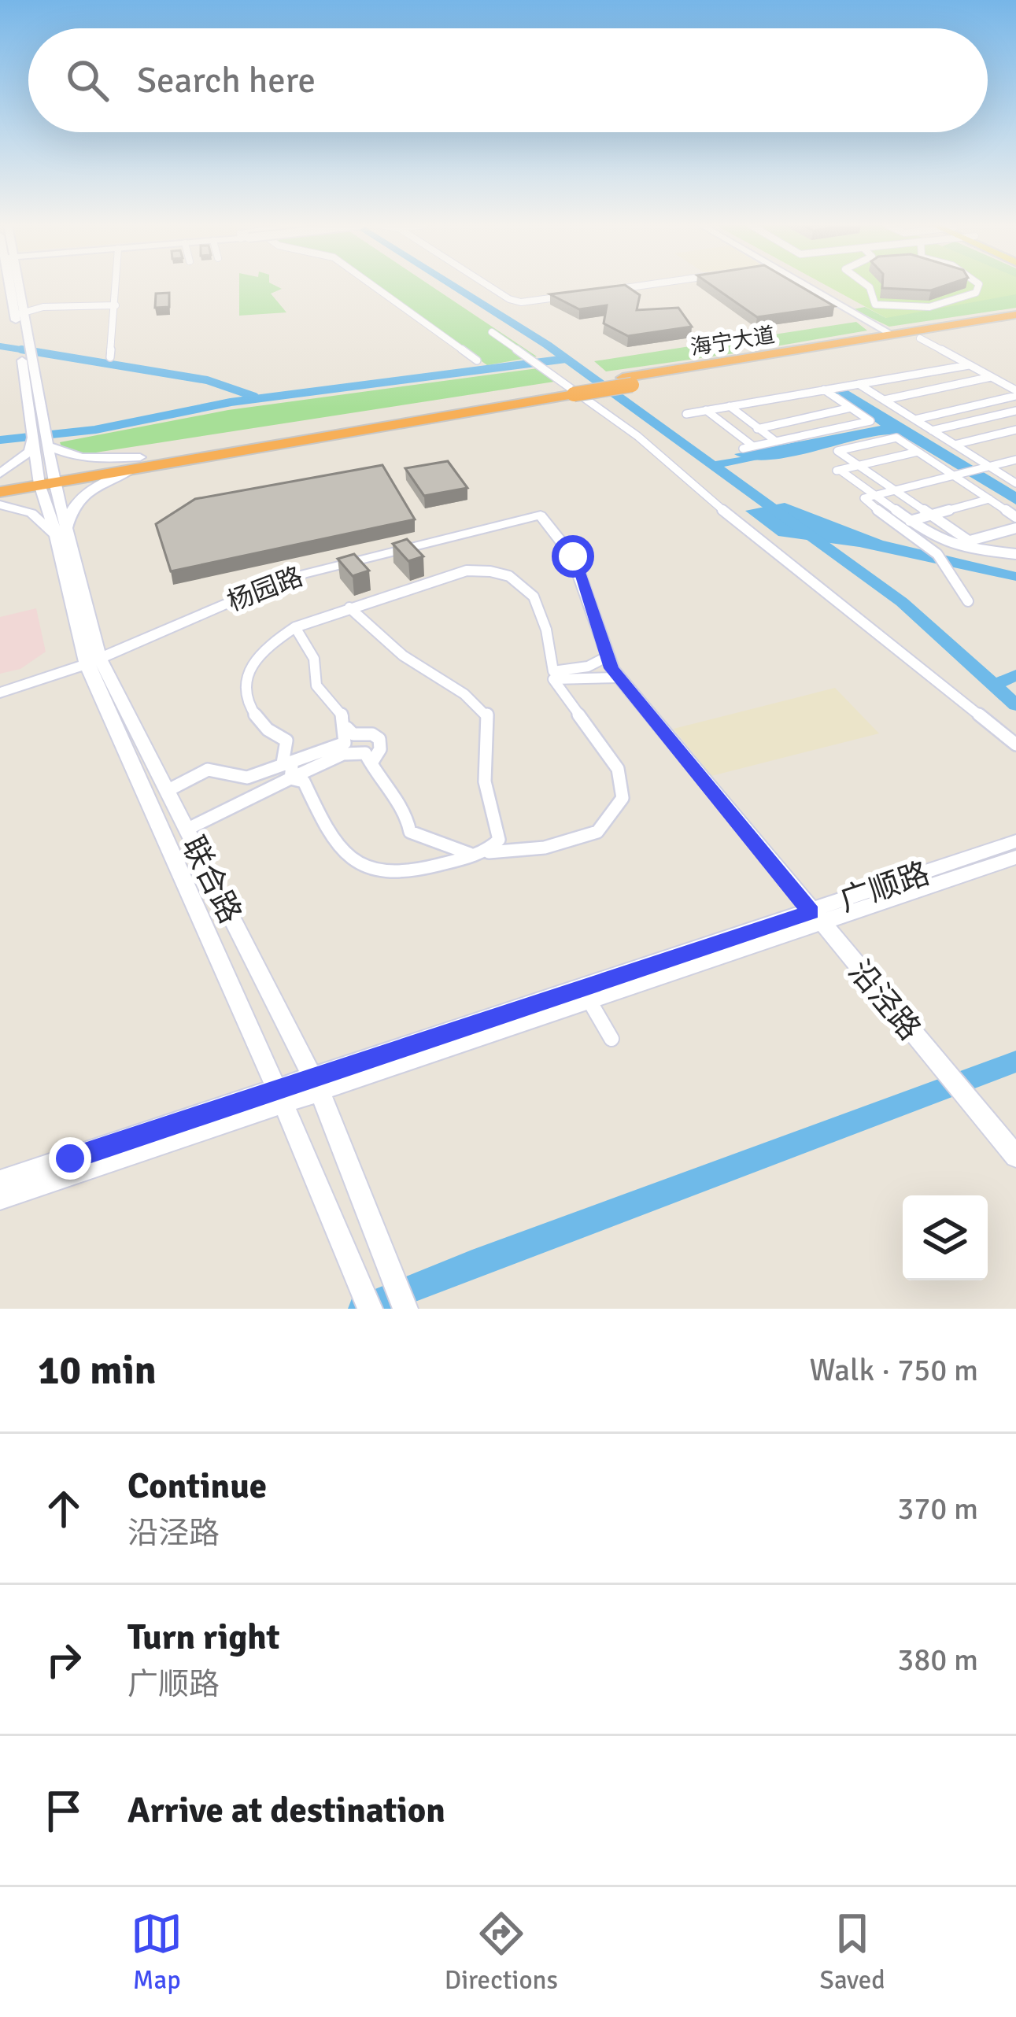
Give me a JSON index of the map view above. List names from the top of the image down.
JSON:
{
  "streets": {
    "highway": ["海宁大道"],
    "main road": [
      "杨园路",
      "联合路",
      "广顺路",
      "沿泾路"
    ]
  },
  "crossings": [
    ["杨园路", "联合路"],
    ["杨园路", "沿泾路"],
    ["联合路", "广顺路"],
    ["广顺路", "沿泾路"]
  ],
  "page": {
    "search": "Search here",
    "heading": ["10 min", "Walk · 750 m"],
    "list": [
      ["Continue", "沿泾路", "370 m"],
      ["Turn right", "广顺路", "380 m"],
      "Arrive at destination"
    ],
    "nav": ["Map", "Directions", "Saved"]
  }
}
